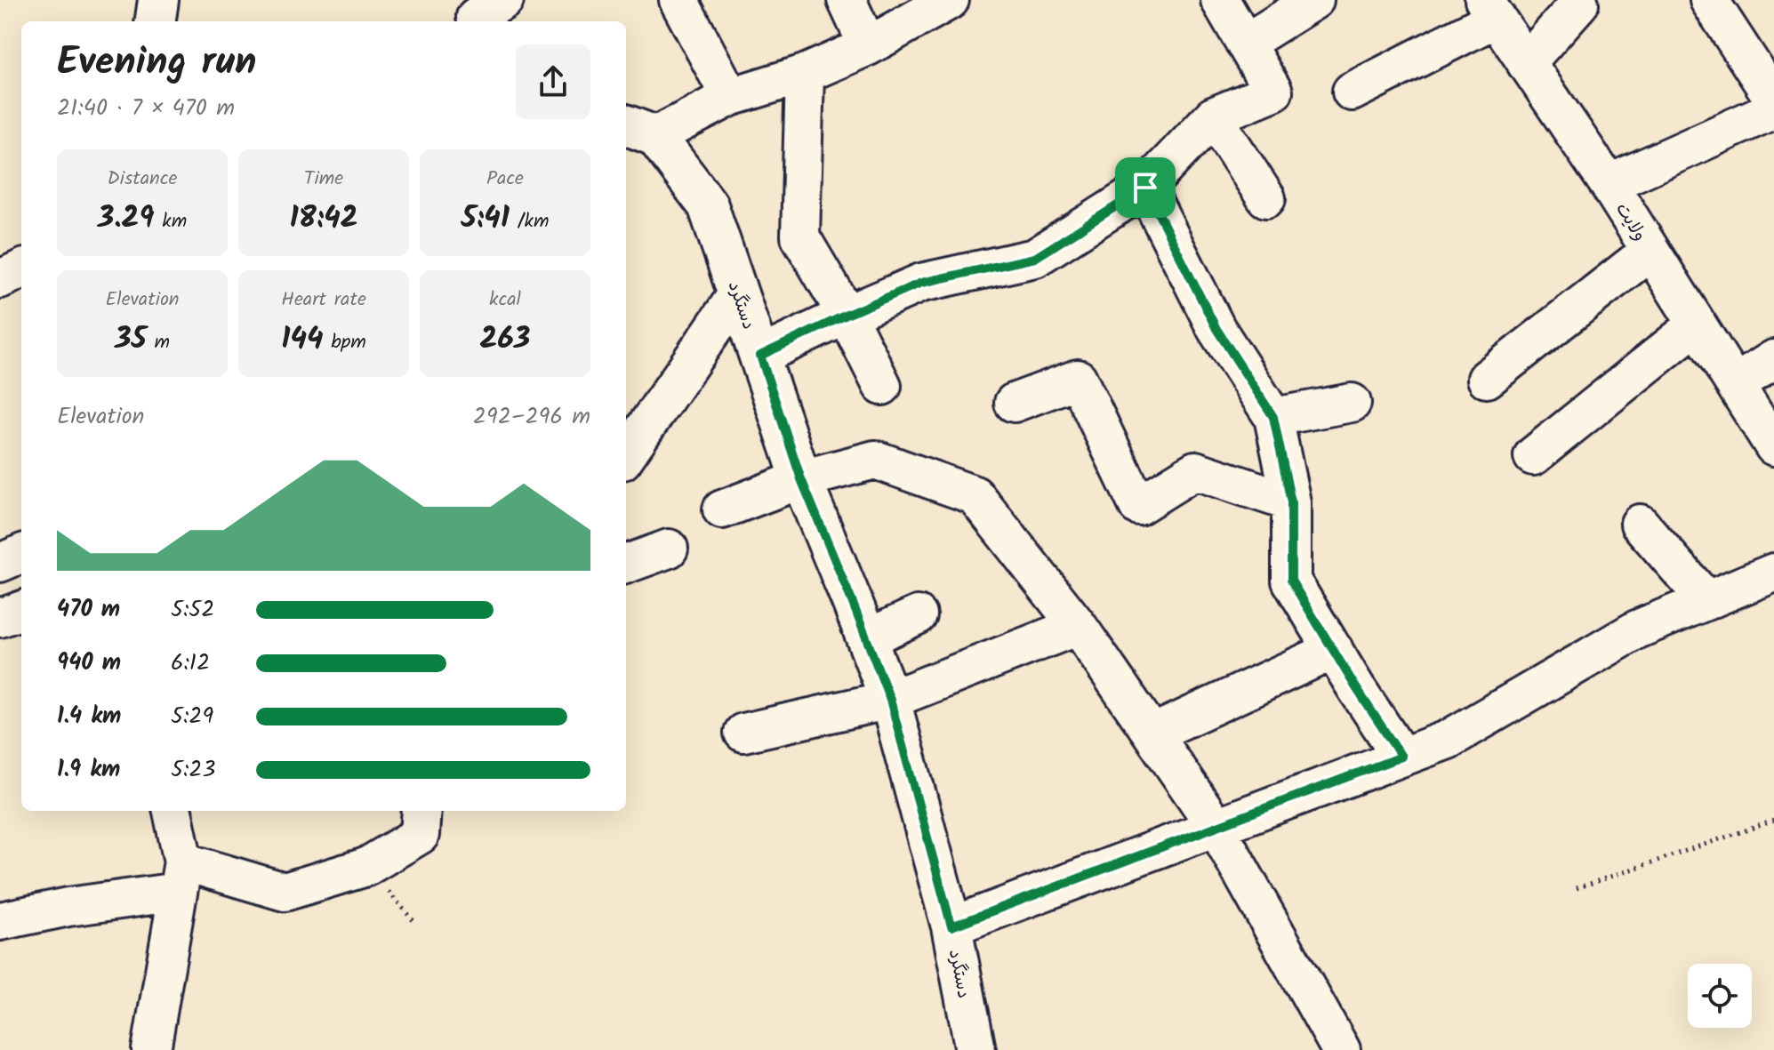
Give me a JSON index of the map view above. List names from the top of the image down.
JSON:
{
  "streets": {
    "main road": ["دستگرد"],
    "street": ["ولایت"]
  },
  "page": {
    "heading": ["Evening run", "21:40 · 7 × 470 m"],
    "stats": [
      ["Distance", "3.29 km"],
      ["Time", "18:42"],
      ["Pace", "5:41 /km"],
      ["Elevation", "35 m"],
      ["Heart rate", "144 bpm"],
      ["kcal", "263"]
    ],
    "chart": ["Elevation", "292–296 m"],
    "list": [
      {
        "name": "470 m",
        "note": "5:52"
      },
      {
        "name": "940 m",
        "note": "6:12"
      },
      {
        "name": "1.4 km",
        "note": "5:29"
      },
      {
        "name": "1.9 km",
        "note": "5:23"
      }
    ]
  }
}
